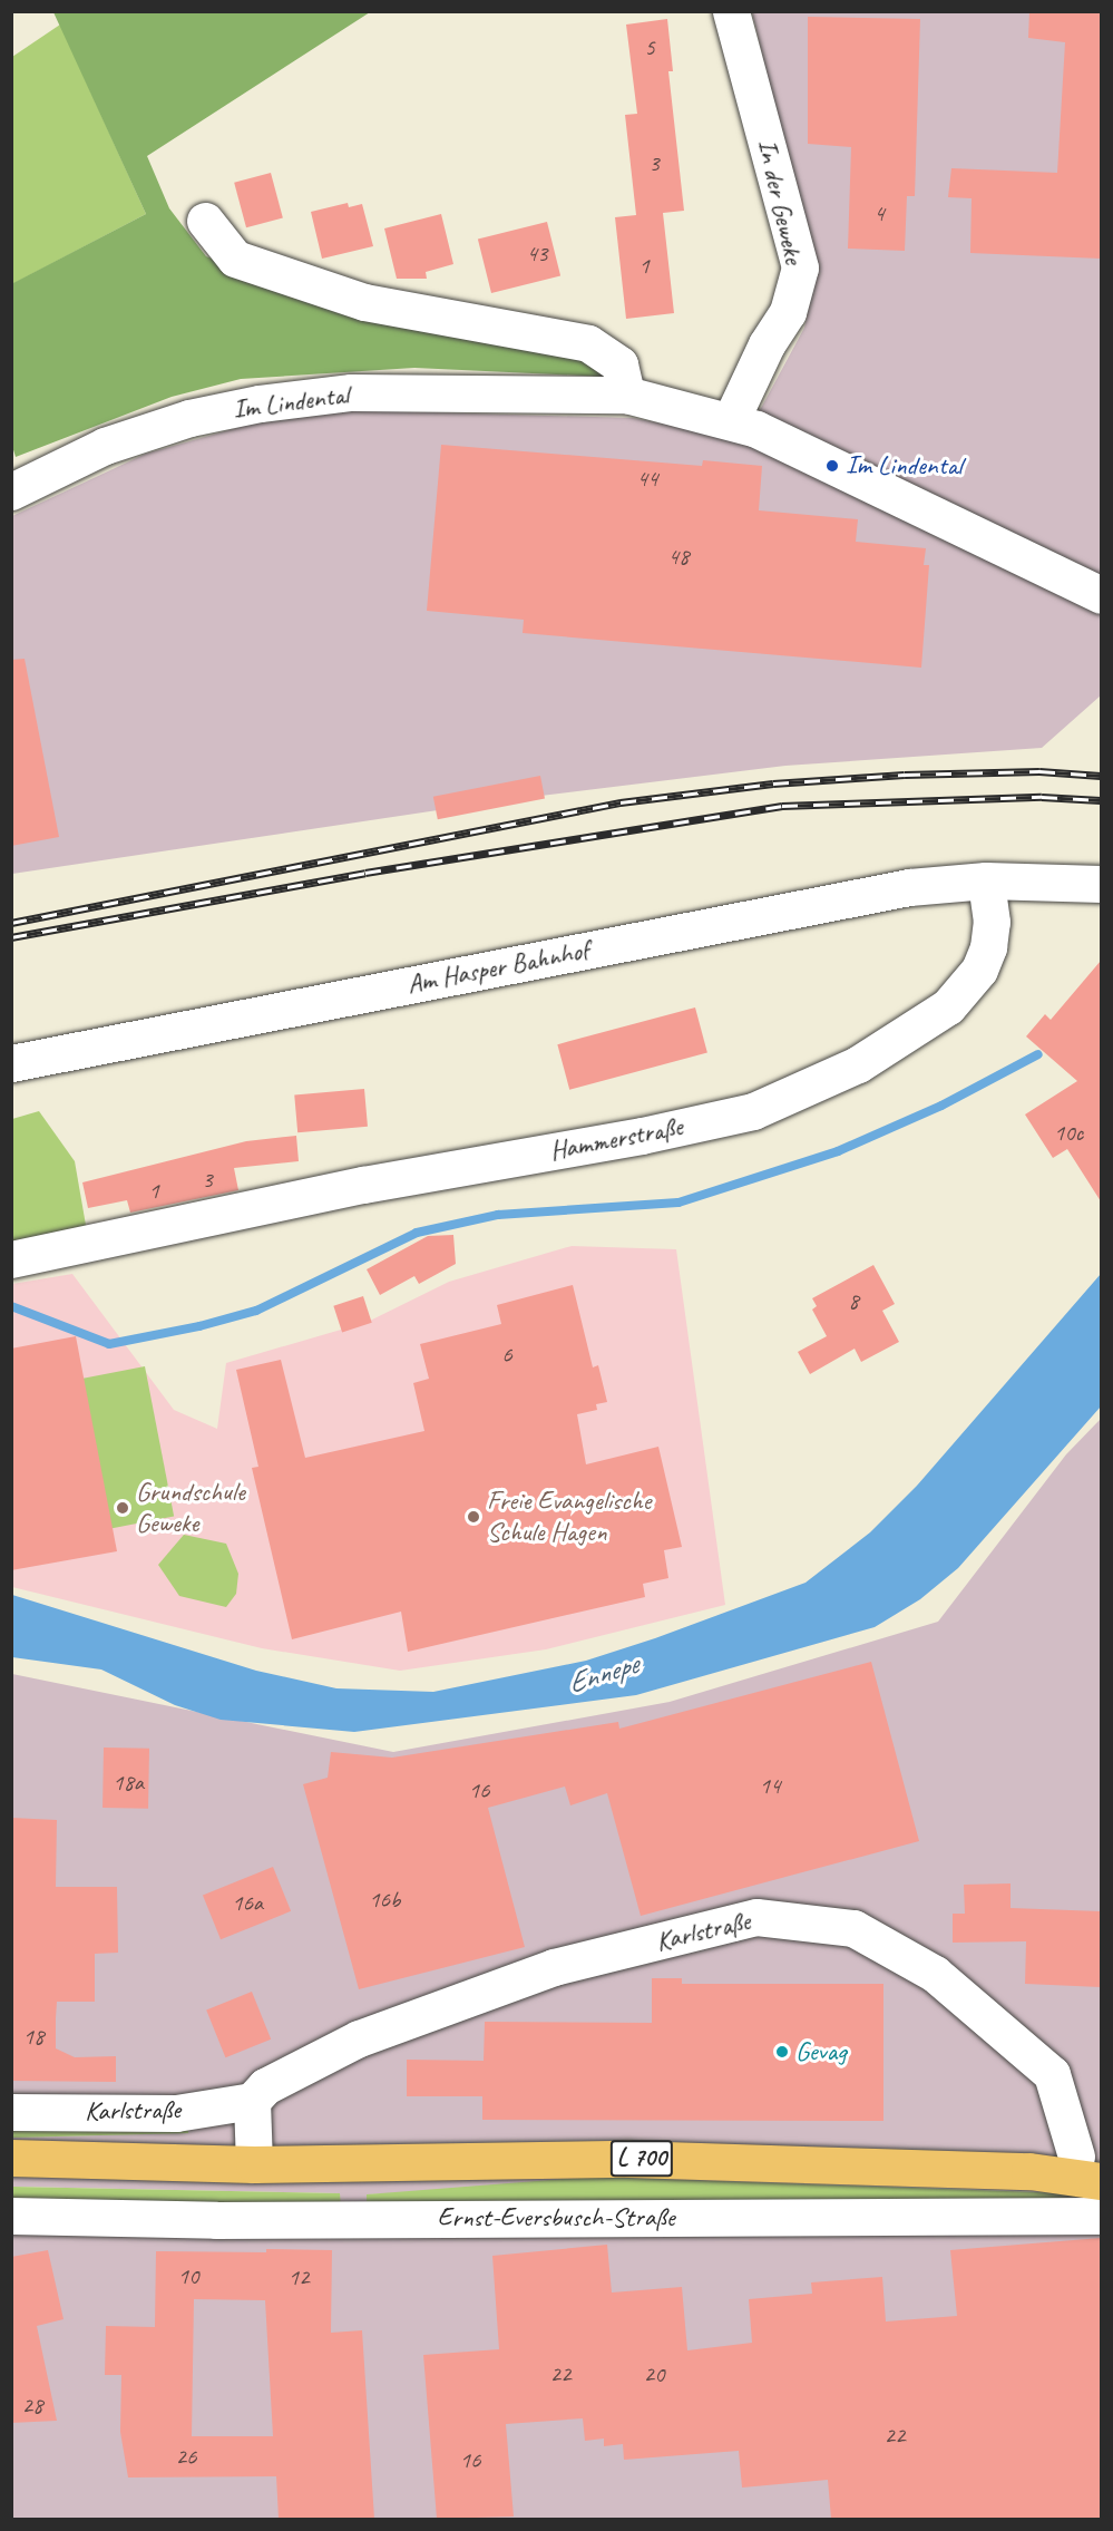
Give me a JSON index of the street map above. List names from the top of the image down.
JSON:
{
  "streets": {
    "main road": ["L 700"],
    "street": [
      "In der Geweke",
      "Im Lindental",
      "Am Hasper Bahnhof",
      "Hammerstraße",
      "Karlstraße",
      "Ernst-Eversbusch-Straße"
    ]
  },
  "crossings": [
    ["In der Geweke", "Im Lindental"],
    ["Am Hasper Bahnhof", "Hammerstraße"],
    ["Karlstraße", "L 700"]
  ],
  "water": ["Ennepe"],
  "places": [
    "Im Lindental",
    "Grundschule Geweke",
    "Freie Evangelische Schule Hagen",
    "Gevag"
  ],
  "house_numbers": [
    "5",
    "3",
    "4",
    "43",
    "1",
    "44",
    "48",
    "10c",
    "3",
    "1",
    "8",
    "6",
    "18a",
    "14",
    "16",
    "16b",
    "16a",
    "18",
    "10",
    "12",
    "22",
    "20",
    "28",
    "22",
    "26",
    "16"
  ]
}
